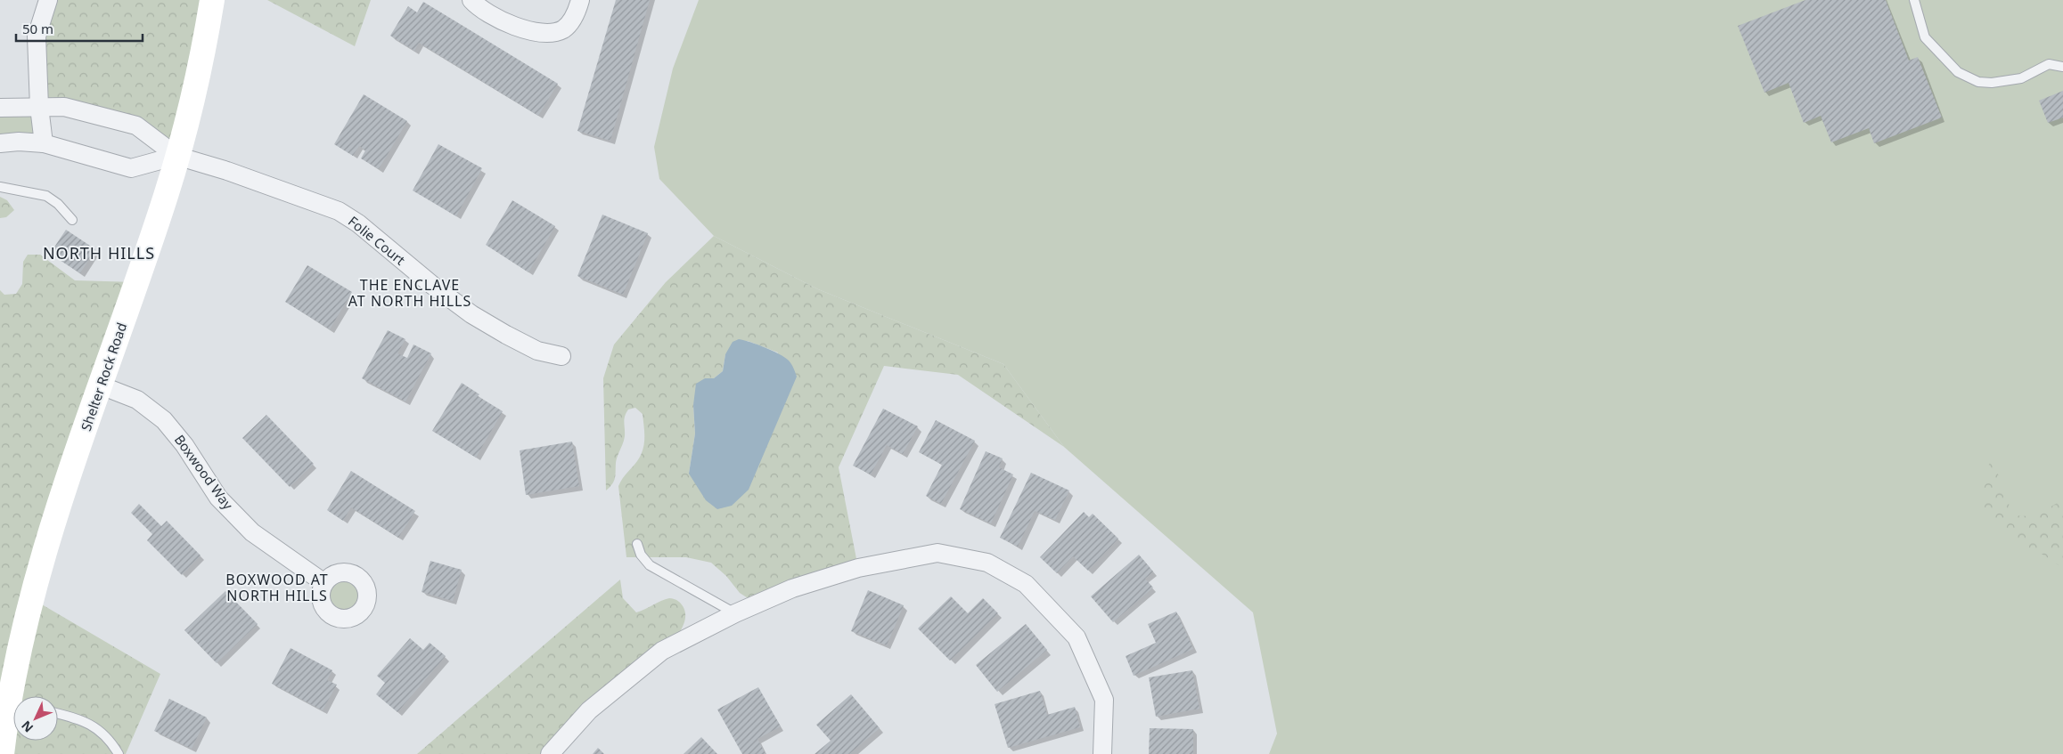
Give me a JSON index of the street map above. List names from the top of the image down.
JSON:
{
  "streets": {
    "main road": ["Shelter Rock Road"],
    "street": ["Folie Court", "Boxwood Way"]
  },
  "crossings": [
    ["Folie Court", "Shelter Rock Road"],
    ["Shelter Rock Road", "Boxwood Way"]
  ],
  "districts": ["NORTH HILLS", "THE ENCLAVE AT NORTH HILLS", "BOXWOOD AT NORTH HILLS"],
  "scale_bar": "50 m",
  "north": "bottom left"
}
